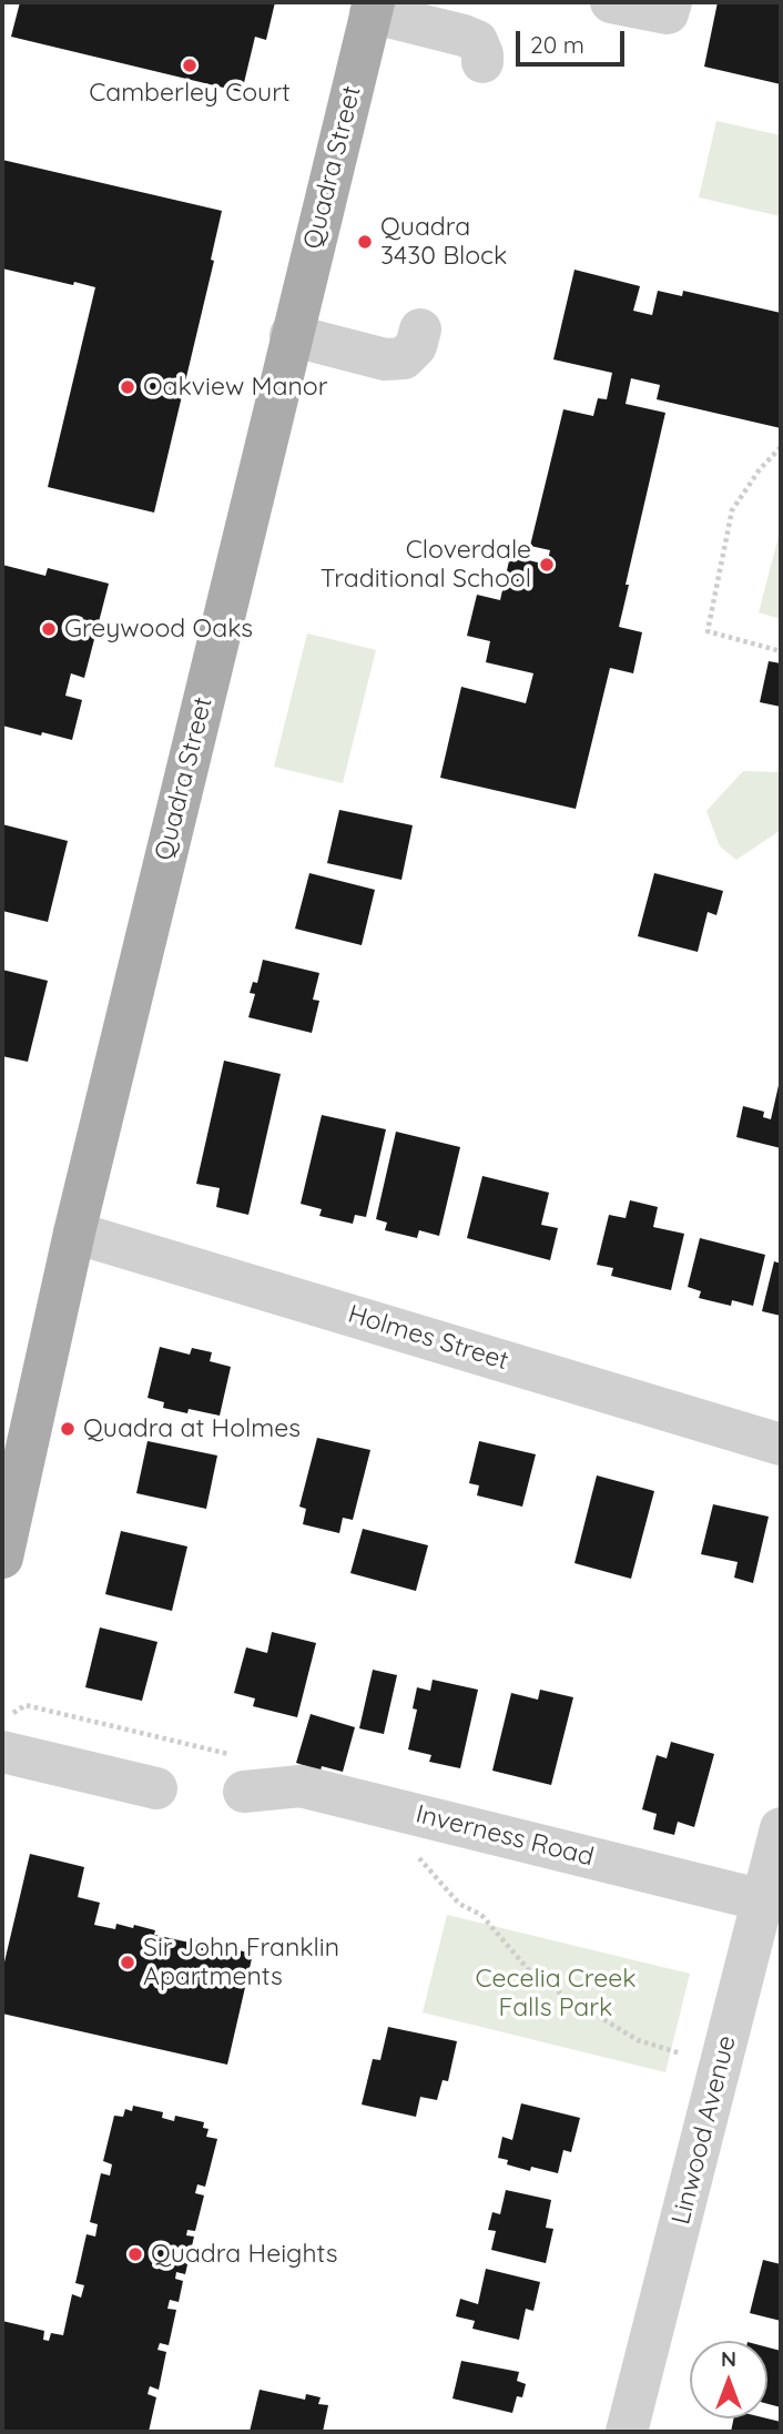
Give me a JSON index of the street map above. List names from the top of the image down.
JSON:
{
  "streets": {
    "main road": ["Quadra Street"],
    "street": ["Holmes Street", "Inverness Road", "Linwood Avenue"]
  },
  "crossings": [
    ["Quadra Street", "Holmes Street"],
    ["Inverness Road", "Linwood Avenue"]
  ],
  "parks": ["Cecelia Creek Falls Park"],
  "places": [
    "Camberley Court",
    "Quadra 3430 Block",
    "Oakview Manor",
    "Cloverdale Traditional School",
    "Greywood Oaks",
    "Quadra at Holmes",
    "Sir John Franklin Apartments",
    "Quadra Heights"
  ],
  "scale_bar": "20 m",
  "north": "top"
}
